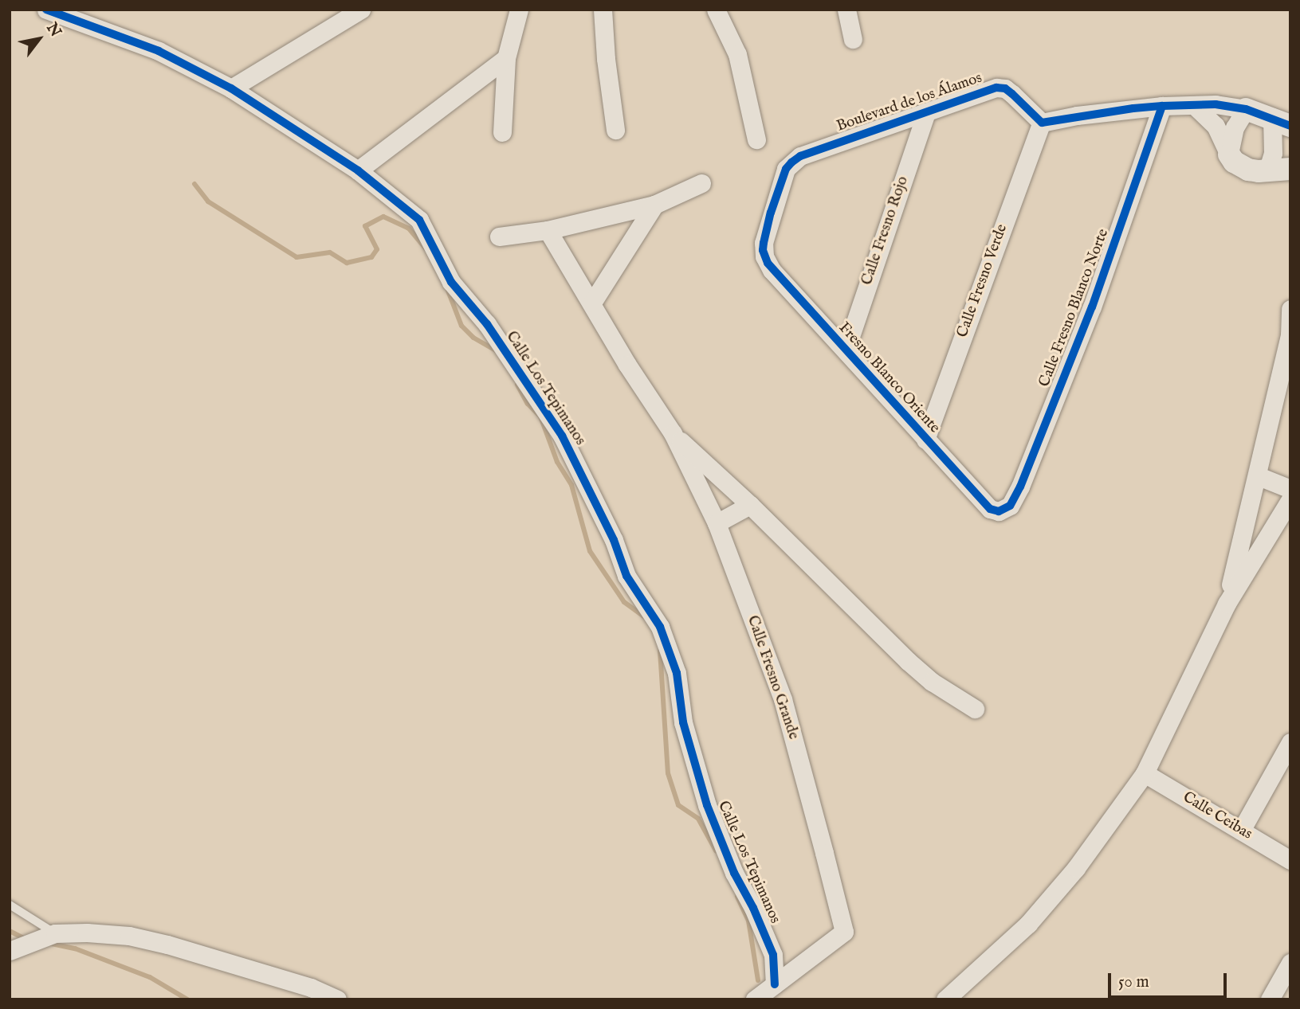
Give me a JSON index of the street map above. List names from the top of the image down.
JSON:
{
  "streets": {
    "street": [
      "Boulevard de los Álamos",
      "Calle Fresno Rojo",
      "Calle Fresno Verde",
      "Calle Fresno Blanco Norte",
      "Fresno Blanco Oriente",
      "Calle Los Tepimanos",
      "Calle Fresno Grande",
      "Calle Ceibas"
    ]
  },
  "crossings": [
    ["Boulevard de los Álamos", "Calle Fresno Rojo"],
    ["Boulevard de los Álamos", "Calle Fresno Verde"],
    ["Boulevard de los Álamos", "Fresno Blanco Oriente"],
    ["Calle Fresno Rojo", "Fresno Blanco Oriente"],
    ["Calle Fresno Verde", "Fresno Blanco Oriente"],
    ["Calle Fresno Blanco Norte", "Fresno Blanco Oriente"],
    ["Calle Los Tepimanos", "Calle Fresno Grande"]
  ],
  "scale_bar": "50 m",
  "north": "top right"
}
